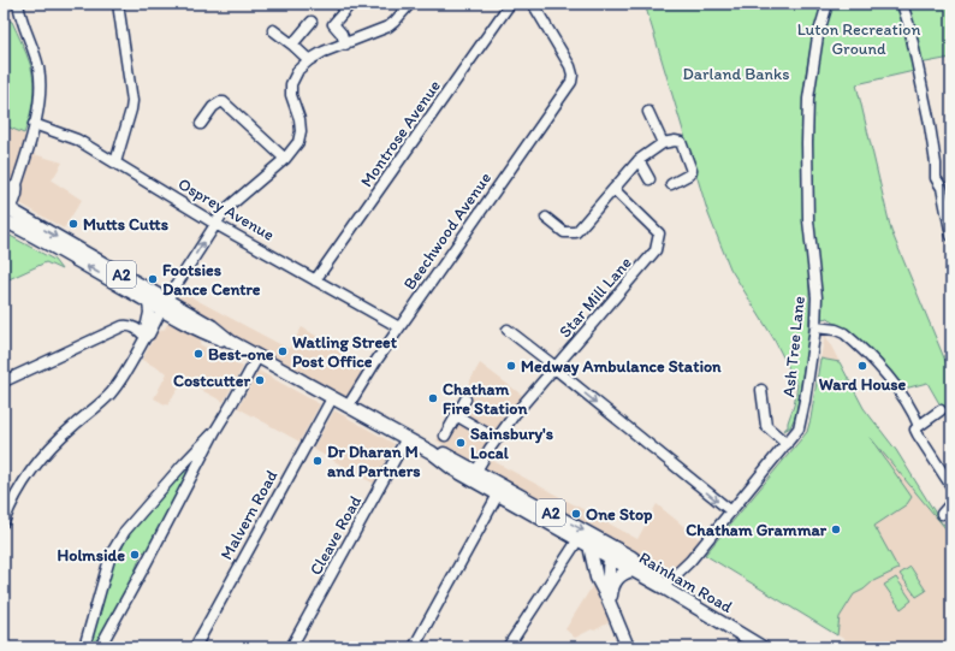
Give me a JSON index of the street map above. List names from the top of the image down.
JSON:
{
  "streets": {
    "main road": ["A2", "Rainham Road"],
    "street": [
      "Montrose Avenue",
      "Osprey Avenue",
      "Beechwood Avenue",
      "Star Mill Lane",
      "Ash Tree Lane",
      "Malvern Road",
      "Cleave Road"
    ]
  },
  "crossings": [
    ["Montrose Avenue", "Osprey Avenue"],
    ["Osprey Avenue", "Beechwood Avenue"],
    ["Beechwood Avenue", "A2"],
    ["A2", "Star Mill Lane"],
    ["A2", "Ash Tree Lane"],
    ["A2", "Malvern Road"],
    ["A2", "Cleave Road"],
    ["A2", "Rainham Road"],
    ["Ash Tree Lane", "Rainham Road"]
  ],
  "parks": ["Luton Recreation Ground", "Darland Banks"],
  "places": [
    "Mutts Cutts",
    "Footsies Dance Centre",
    "Watling Street Post Office",
    "Best-one",
    "Medway Ambulance Station",
    "Ward House",
    "Costcutter",
    "Chatham Fire Station",
    "Sainsbury's Local",
    "Dr Dharan M and Partners",
    "One Stop",
    "Chatham Grammar",
    "Holmside"
  ]
}
